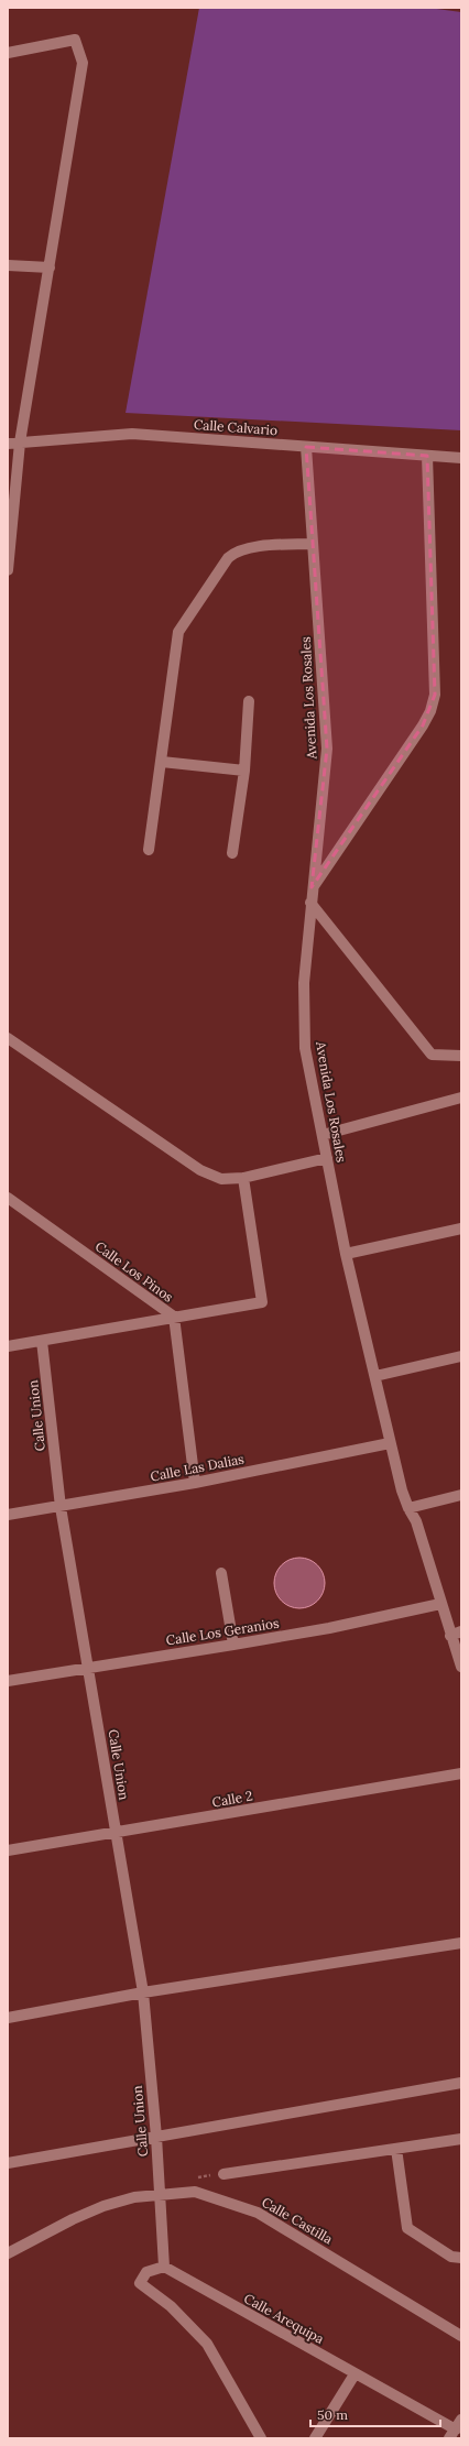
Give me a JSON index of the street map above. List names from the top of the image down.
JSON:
{
  "streets": {
    "street": [
      "Calle Calvario",
      "Avenida Los Rosales",
      "Calle Los Pinos",
      "Calle Union",
      "Calle Las Dalias",
      "Calle Los Geranios",
      "Calle 2",
      "Calle Castilla",
      "Calle Arequipa"
    ]
  },
  "crossings": [
    ["Calle Calvario", "Avenida Los Rosales"],
    ["Avenida Los Rosales", "Calle Las Dalias"],
    ["Avenida Los Rosales", "Calle Los Geranios"],
    ["Calle Los Pinos", "Calle Las Dalias"],
    ["Calle Union", "Calle Las Dalias"],
    ["Calle Union", "Calle Los Geranios"],
    ["Calle Union", "Calle 2"],
    ["Calle Union", "Calle Castilla"]
  ],
  "scale_bar": "50 m"
}
